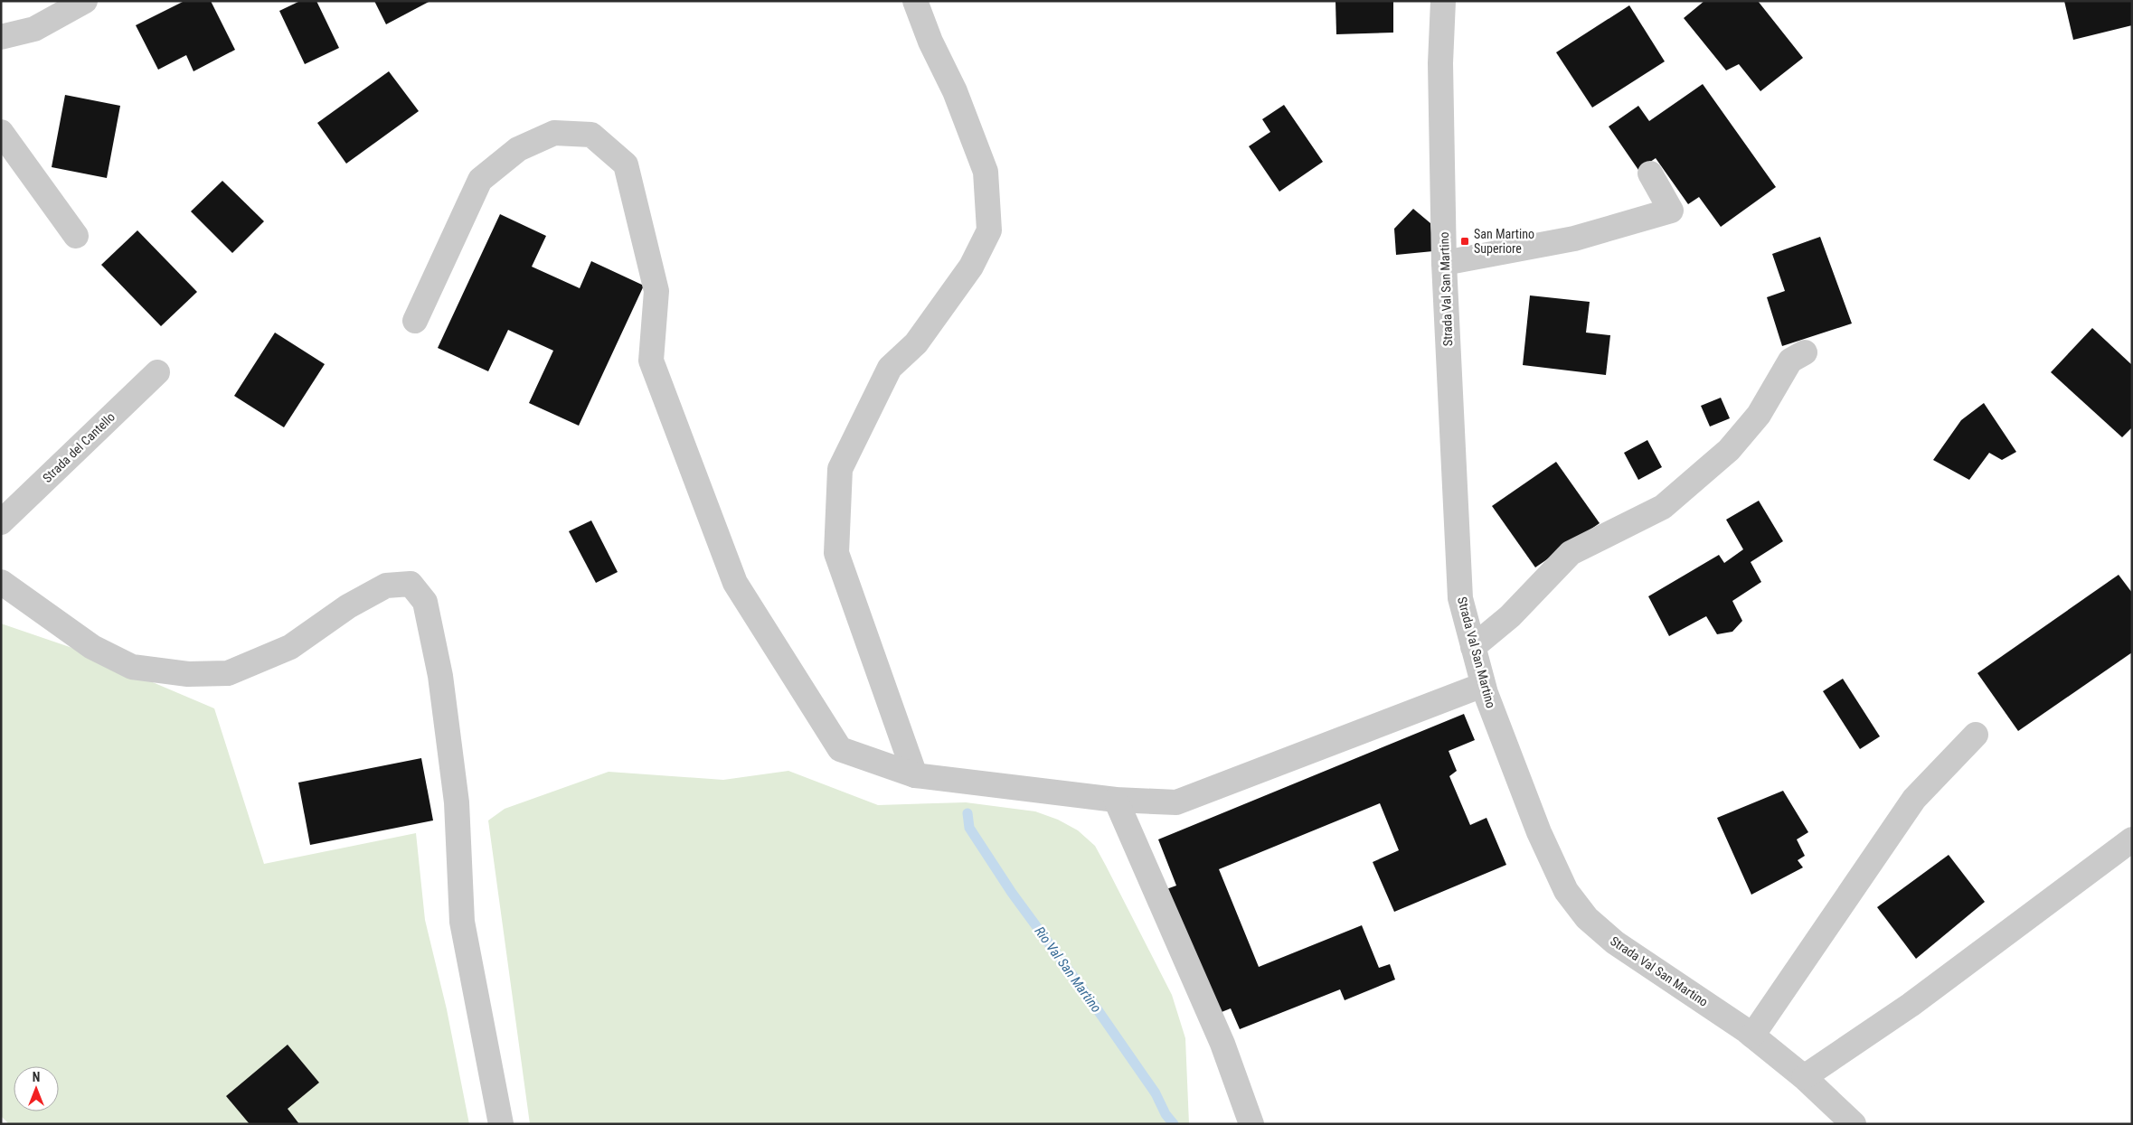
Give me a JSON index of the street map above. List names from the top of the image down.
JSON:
{
  "streets": {
    "street": ["Strada Val San Martino", "Strada del Cantello"]
  },
  "water": ["Rio Val San Martino"],
  "places": {
    "transit": ["San Martino Superiore"]
  },
  "north": "top"
}
